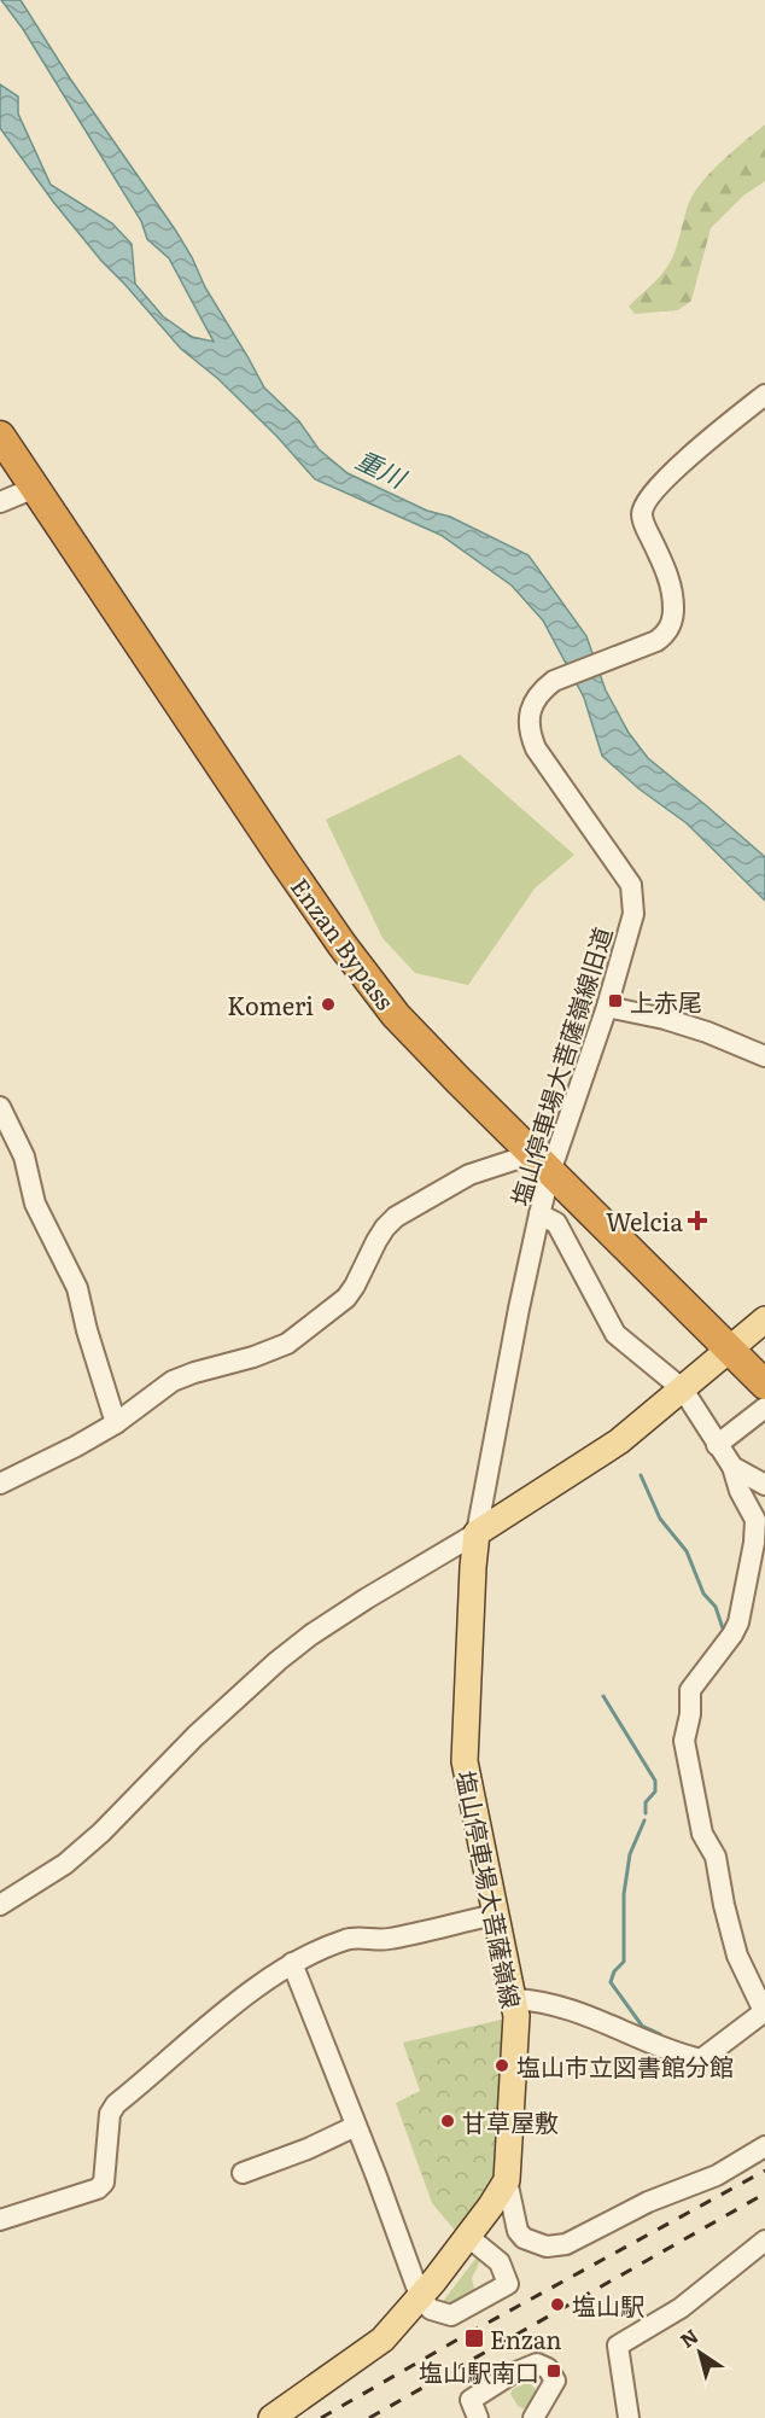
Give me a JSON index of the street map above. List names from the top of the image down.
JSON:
{
  "streets": {
    "highway": ["Enzan Bypass"],
    "main road": ["塩山停車場大菩薩嶺線"],
    "street": ["塩山停車場大菩薩嶺線旧道"]
  },
  "crossings": [
    ["Enzan Bypass", "塩山停車場大菩薩嶺線旧道"],
    ["塩山停車場大菩薩嶺線旧道", "塩山停車場大菩薩嶺線"]
  ],
  "water": ["重川"],
  "places": {
    "transit": ["上赤尾", "Enzan", "塩山駅南口"],
    "other": [
      "Komeri",
      "塩山市立図書館分館",
      "甘草屋敷",
      "塩山駅"
    ],
    "health": ["Welcia"]
  },
  "north": "top left"
}
